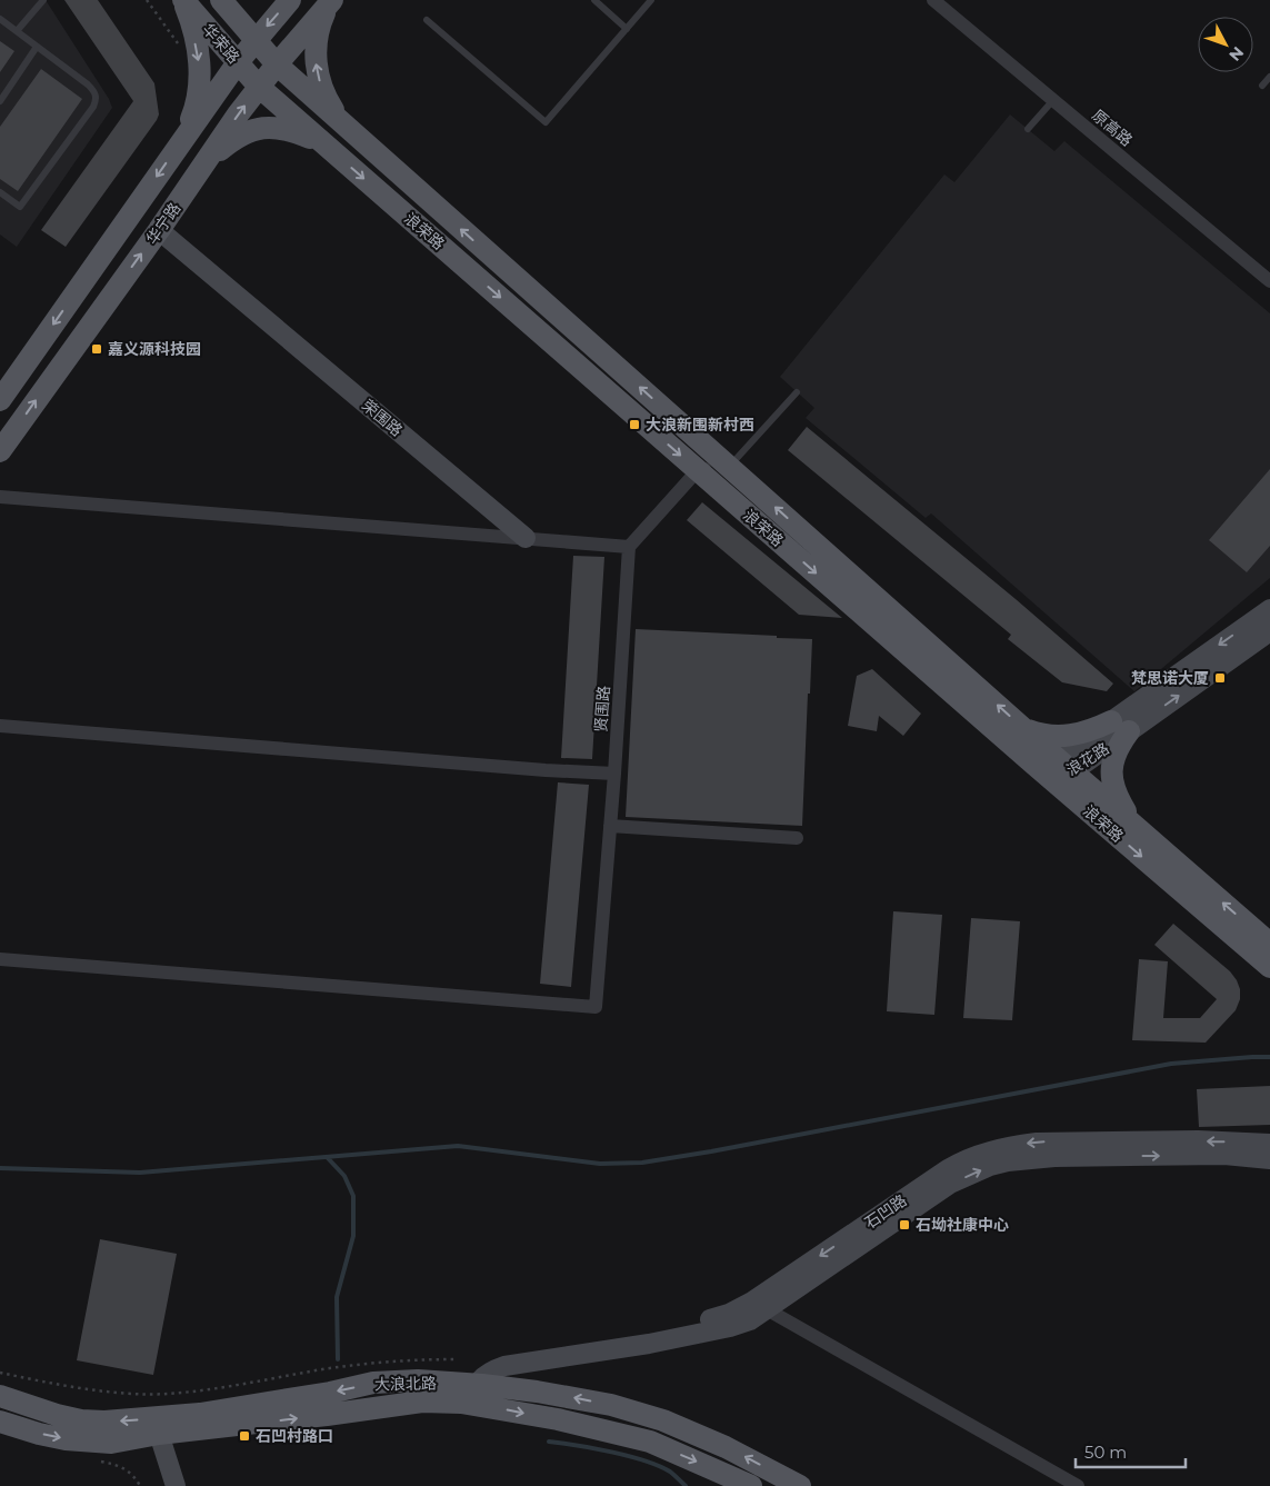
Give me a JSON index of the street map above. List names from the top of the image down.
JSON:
{
  "streets": {
    "main road": [
      "华荣路",
      "华宁路",
      "浪荣路",
      "荣围路",
      "浪花路",
      "石凹路",
      "大浪北路"
    ],
    "street": ["原高路", "贤围路"]
  },
  "crossings": [
    ["华荣路", "华宁路"],
    ["华荣路", "浪荣路"],
    ["华宁路", "浪荣路"],
    ["华宁路", "荣围路"],
    ["浪荣路", "浪花路"],
    ["石凹路", "大浪北路"]
  ],
  "places": {
    "transit": [
      "嘉义源科技园",
      "大浪新围新村西",
      "梵思诺大厦",
      "石坳社康中心",
      "石凹村路口"
    ]
  },
  "scale_bar": "50 m",
  "north": "bottom right"
}
